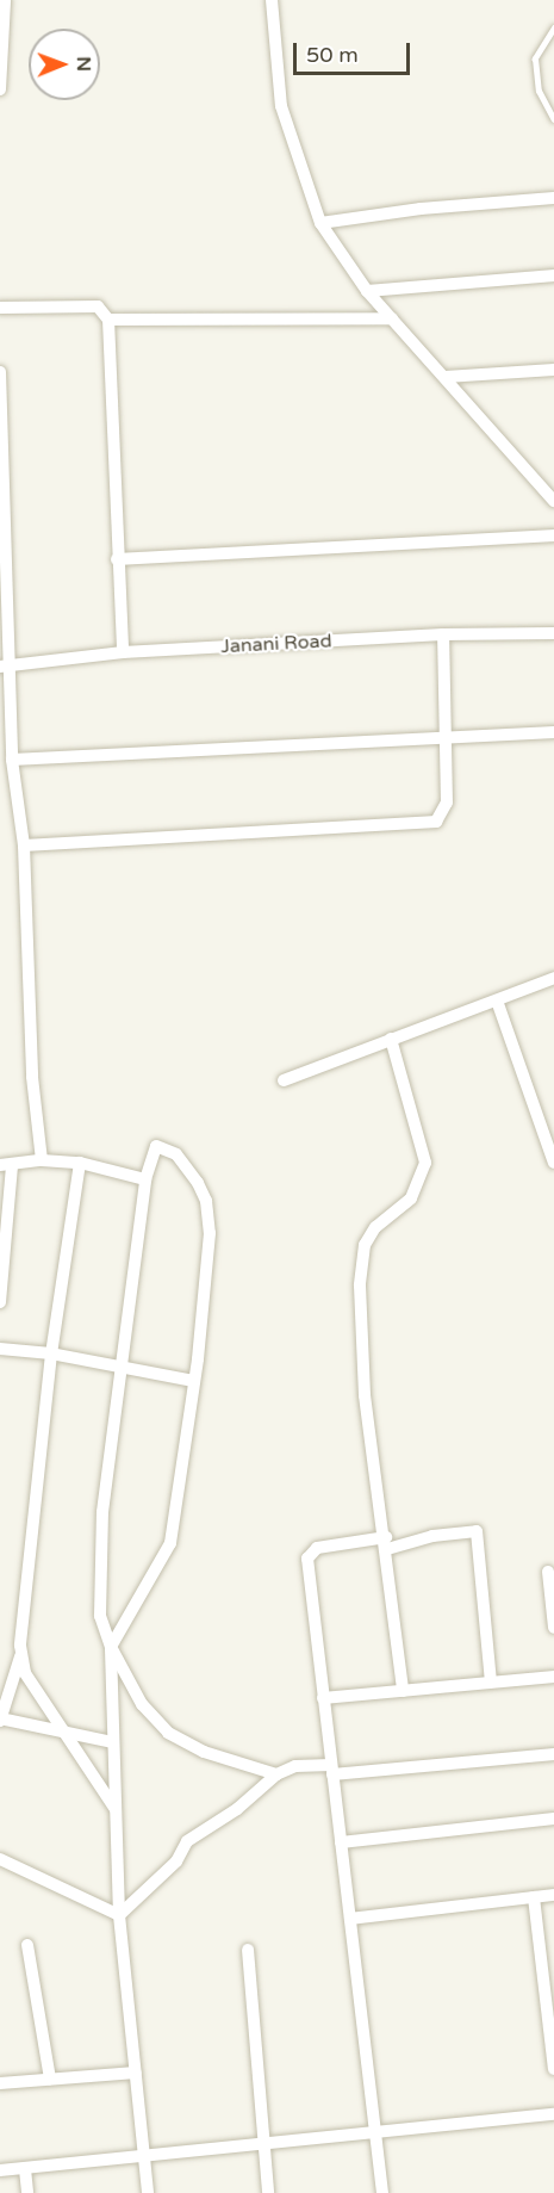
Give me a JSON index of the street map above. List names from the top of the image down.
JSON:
{
  "streets": {
    "street": ["Janani Road"]
  },
  "scale_bar": "50 m",
  "north": "right"
}
